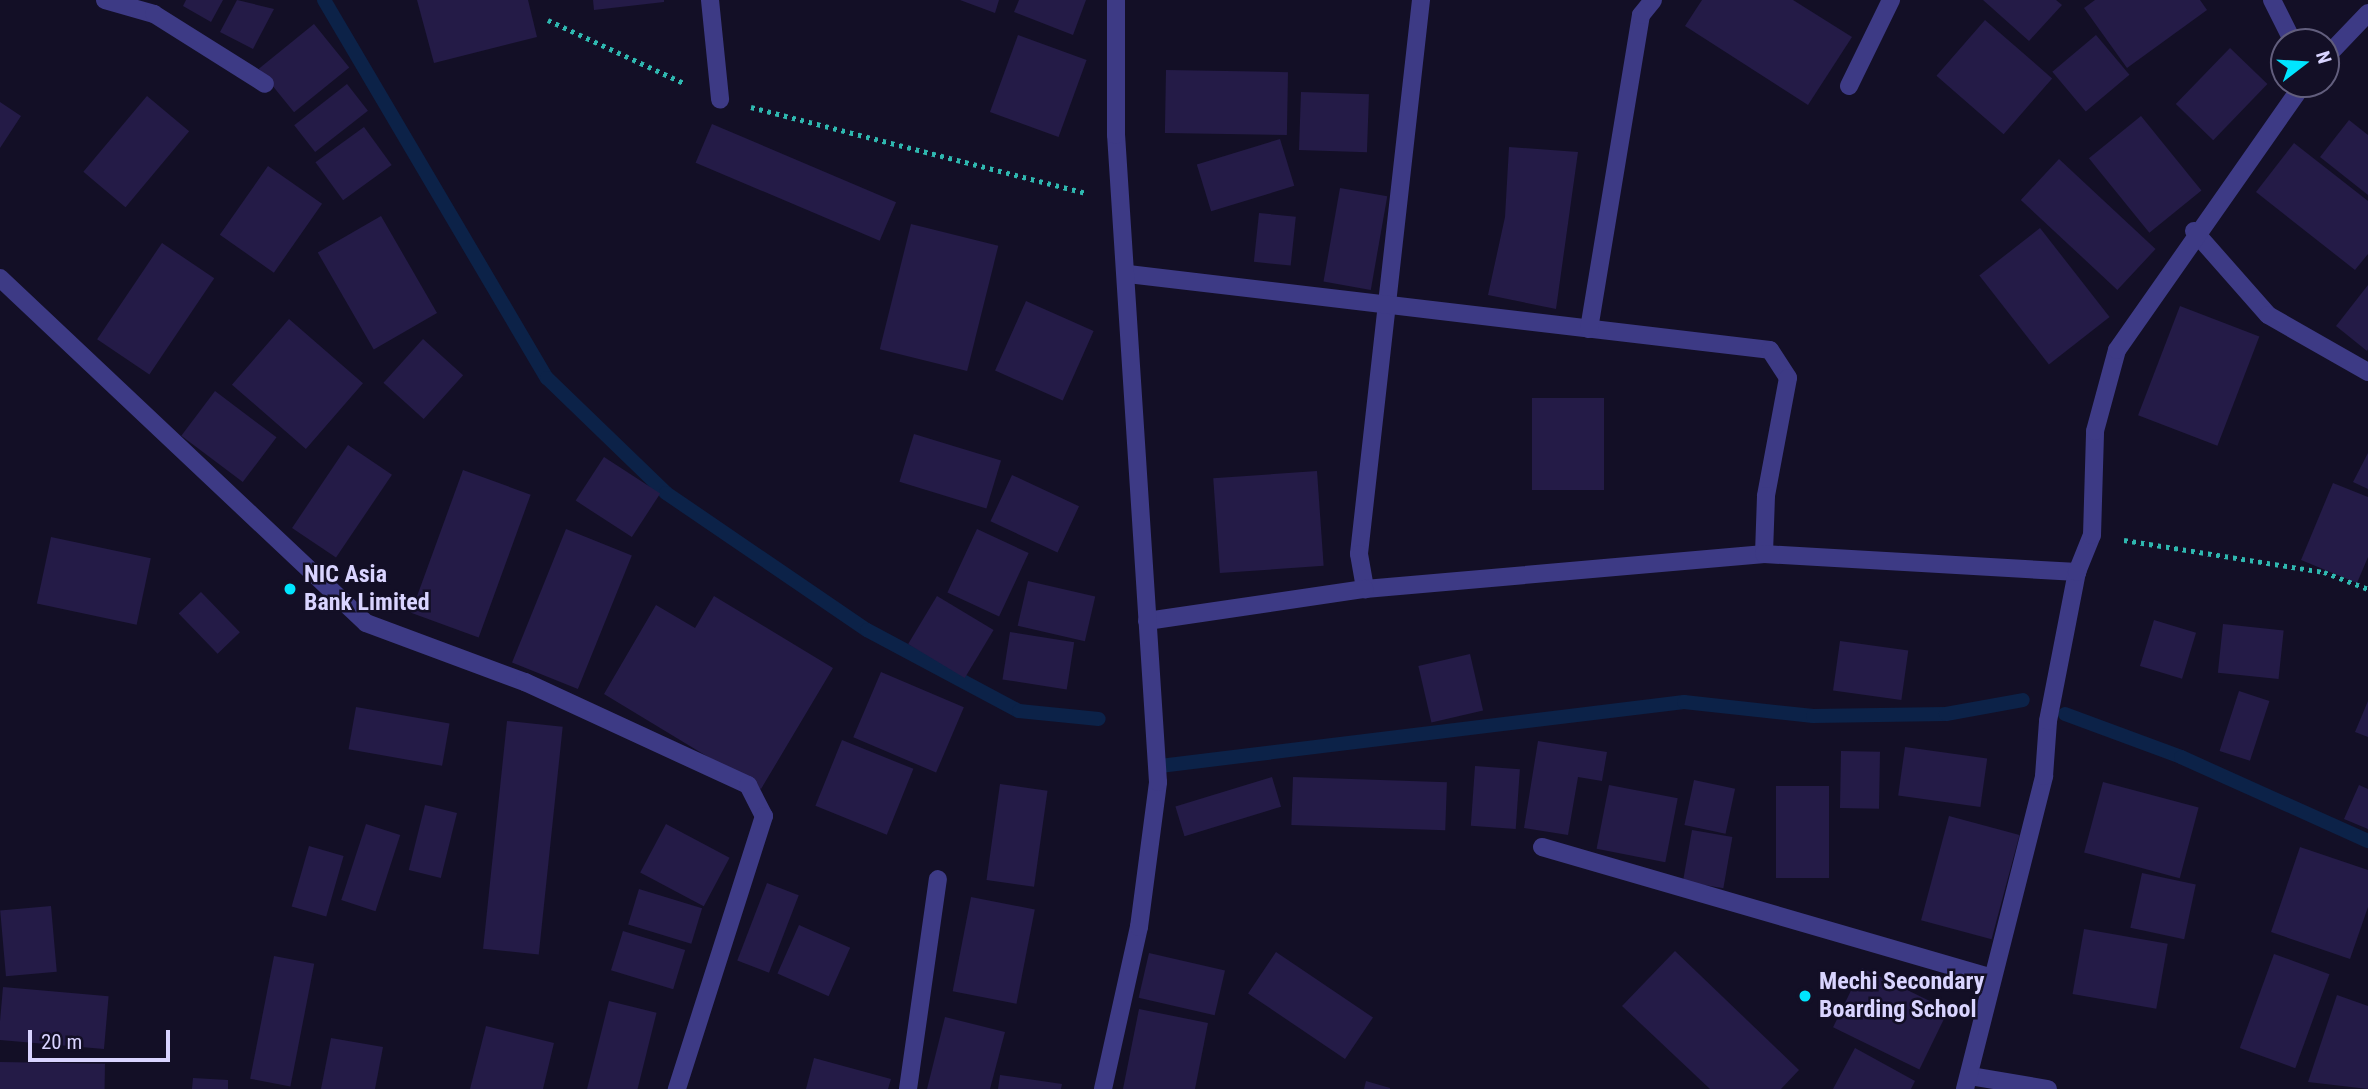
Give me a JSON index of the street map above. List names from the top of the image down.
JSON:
{
  "places": ["NIC Asia Bank Limited", "Mechi Secondary Boarding School"],
  "scale_bar": "20 m",
  "north": "right"
}
